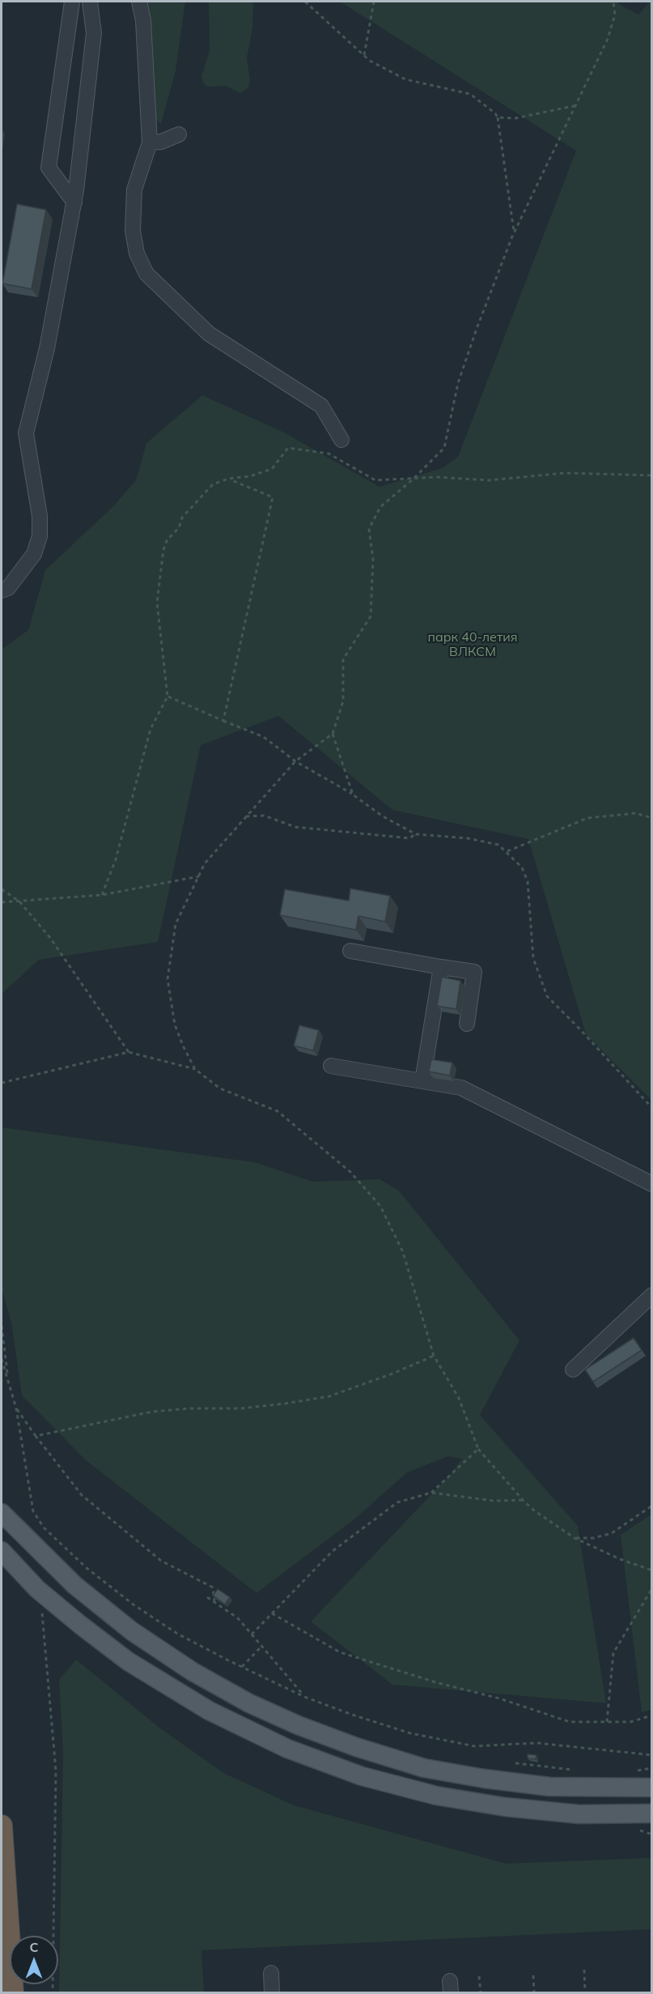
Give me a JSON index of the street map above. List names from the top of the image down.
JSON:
{
  "parks": ["парк 40-летия ВЛКСМ"],
  "north": "top"
}
